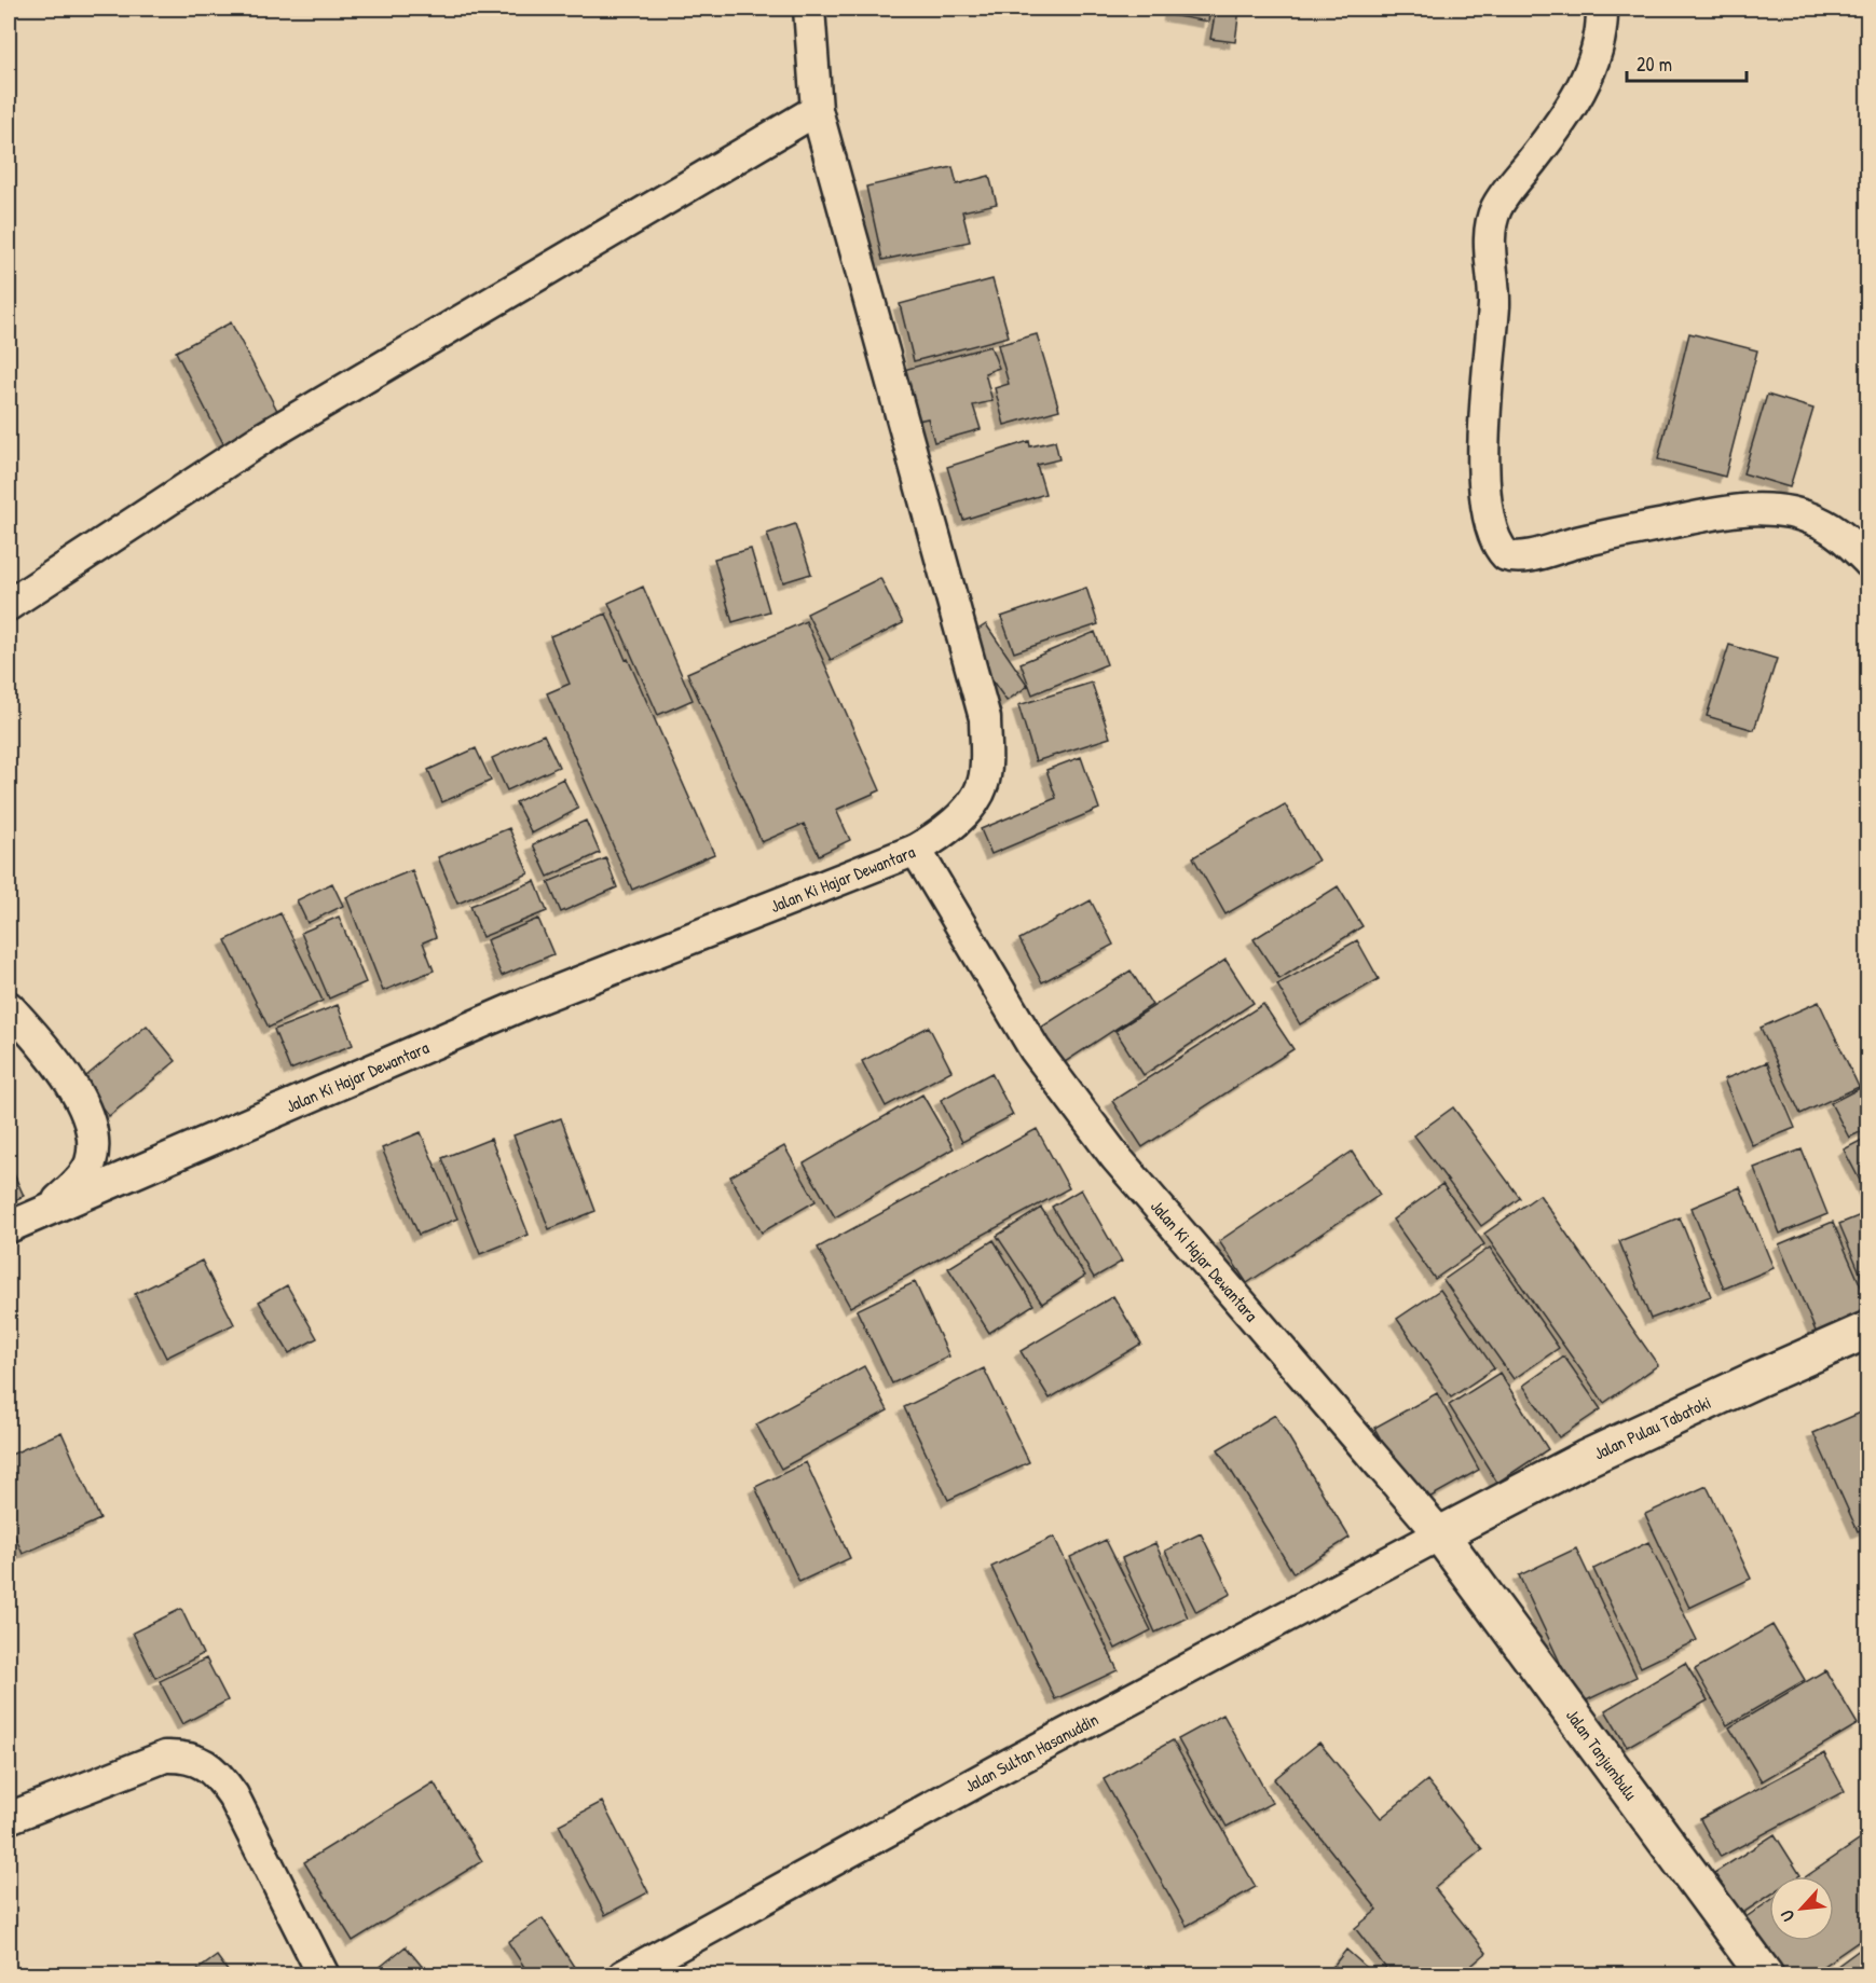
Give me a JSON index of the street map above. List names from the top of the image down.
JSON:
{
  "streets": {
    "highway": ["Jalan Pulau Tabatoki", "Jalan Tanjumbulu"],
    "street": ["Jalan Ki Hajar Dewantara", "Jalan Sultan Hasanuddin"]
  },
  "crossings": [
    ["Jalan Ki Hajar Dewantara", "Jalan Pulau Tabatoki"],
    ["Jalan Ki Hajar Dewantara", "Jalan Sultan Hasanuddin"],
    ["Jalan Ki Hajar Dewantara", "Jalan Tanjumbulu"],
    ["Jalan Pulau Tabatoki", "Jalan Sultan Hasanuddin"],
    ["Jalan Pulau Tabatoki", "Jalan Tanjumbulu"],
    ["Jalan Sultan Hasanuddin", "Jalan Tanjumbulu"]
  ],
  "scale_bar": "20 m",
  "north": "bottom left"
}
